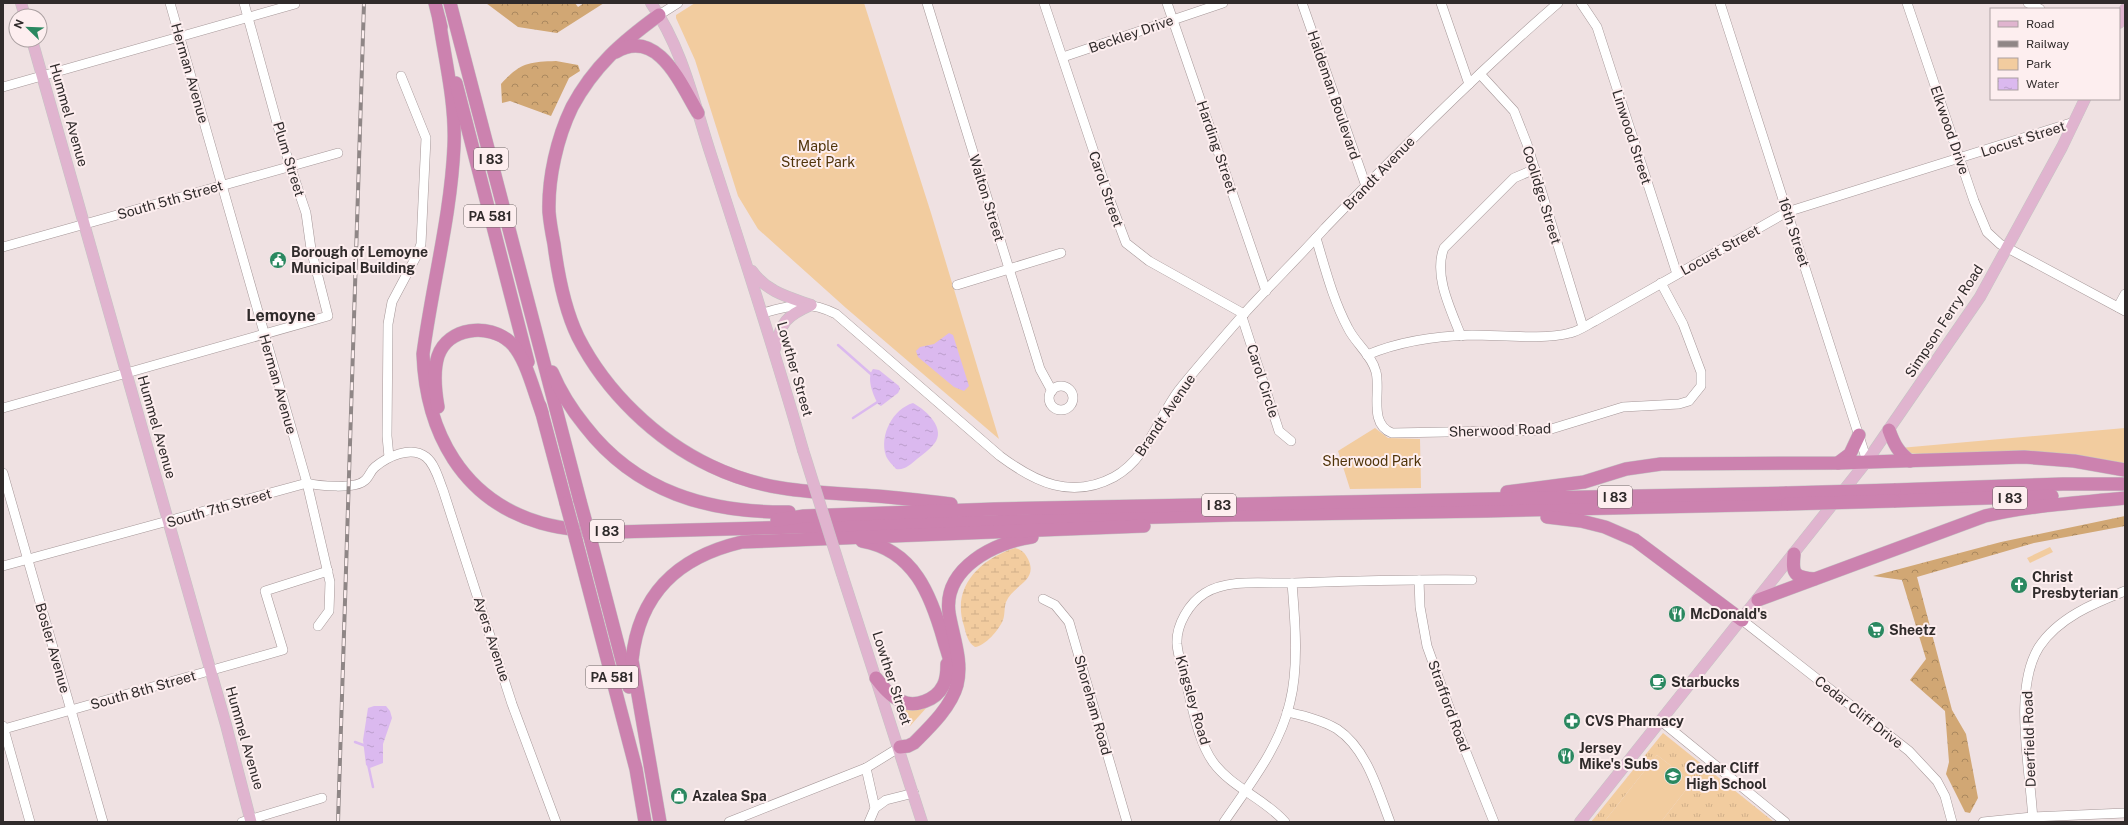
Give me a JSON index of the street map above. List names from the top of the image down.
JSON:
{
  "streets": {
    "highway": ["I 83", "PA 581"],
    "main road": ["Hummel Avenue", "Simpson Ferry Road", "Lowther Street"],
    "street": [
      "Beckley Drive",
      "Herman Avenue",
      "Haldeman Boulevard",
      "Elkwood Drive",
      "Linwood Street",
      "Locust Street",
      "Harding Street",
      "Plum Street",
      "Brandt Avenue",
      "Carol Street",
      "Coolidge Street",
      "Walton Street",
      "South 5th Street",
      "16th Street",
      "Carol Circle",
      "Sherwood Road",
      "South 7th Street",
      "Ayers Avenue",
      "Bosler Avenue",
      "South 8th Street",
      "Kingsley Road",
      "Shoreham Road",
      "Strafford Road",
      "Cedar Cliff Drive",
      "Deerfield Road"
    ]
  },
  "crossings": [
    ["Beckley Drive", "Harding Street"],
    ["Beckley Drive", "Carol Street"],
    ["Herman Avenue", "Plum Street"],
    ["Herman Avenue", "South 5th Street"],
    ["Herman Avenue", "South 7th Street"],
    ["Herman Avenue", "South 8th Street"],
    ["Haldeman Boulevard", "Brandt Avenue"],
    ["Hummel Avenue", "South 5th Street"],
    ["Hummel Avenue", "South 7th Street"],
    ["Hummel Avenue", "South 8th Street"],
    ["Elkwood Drive", "Locust Street"],
    ["Elkwood Drive", "Simpson Ferry Road"],
    ["Linwood Street", "Locust Street"],
    ["Locust Street", "Coolidge Street"],
    ["Locust Street", "16th Street"],
    ["Locust Street", "Simpson Ferry Road"],
    ["Locust Street", "Sherwood Road"],
    ["Harding Street", "Brandt Avenue"],
    ["Plum Street", "South 5th Street"],
    ["I 83", "PA 581"],
    ["Brandt Avenue", "Carol Street"],
    ["Brandt Avenue", "Coolidge Street"],
    ["Brandt Avenue", "Lowther Street"],
    ["Brandt Avenue", "Carol Circle"],
    ["Brandt Avenue", "Sherwood Road"],
    ["Carol Street", "Carol Circle"],
    ["16th Street", "Simpson Ferry Road"],
    ["Simpson Ferry Road", "Cedar Cliff Drive"],
    ["South 7th Street", "Ayers Avenue"],
    ["South 7th Street", "Bosler Avenue"],
    ["Bosler Avenue", "South 8th Street"],
    ["Kingsley Road", "Strafford Road"]
  ],
  "districts": ["Lemoyne"],
  "parks": ["Maple Street Park", "Sherwood Park"],
  "places": {
    "public building": ["Borough of Lemoyne Municipal Building"],
    "church": ["Christ Presbyterian"],
    "restaurant": ["McDonald's", "Jersey Mike's Subs"],
    "supermarket": ["Sheetz"],
    "cafe": ["Starbucks"],
    "pharmacy": ["CVS Pharmacy"],
    "school or university": ["Cedar Cliff High School"],
    "shop": ["Azalea Spa"]
  },
  "legend": [
    "Road",
    "Railway",
    "Park",
    "Water"
  ],
  "north": "top left"
}
